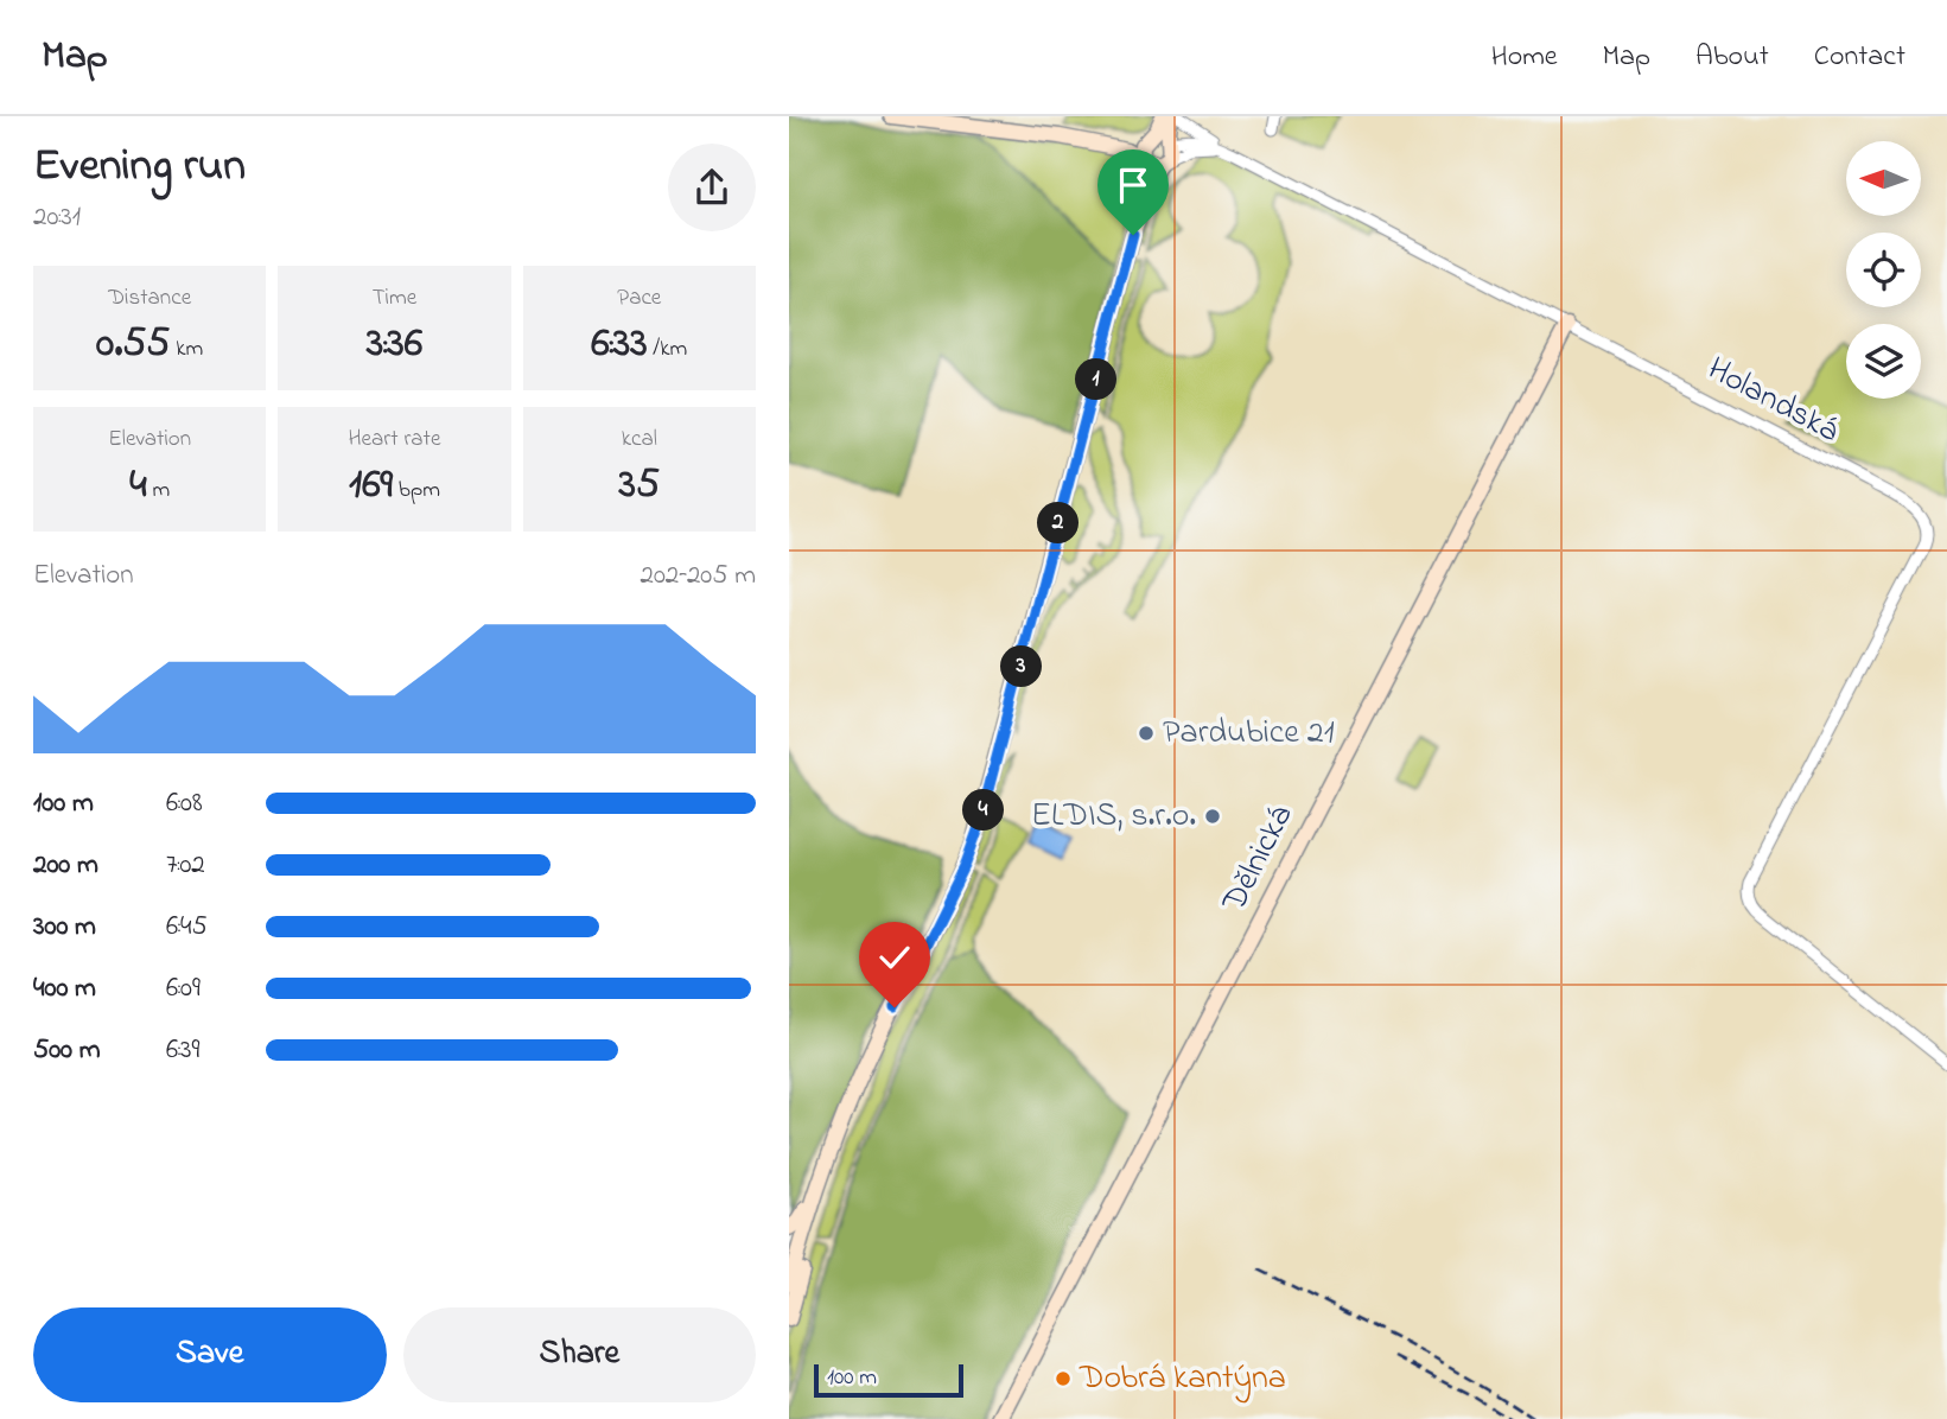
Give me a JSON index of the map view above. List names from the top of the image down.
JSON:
{
  "streets": {
    "main road": ["Dělnická"],
    "street": ["Holandská"]
  },
  "crossings": [
    ["Holandská", "Dělnická"]
  ],
  "places": ["Pardubice 21", "ELDIS, s.r.o.", "Dobrá kantýna"],
  "scale_bar": "100 m",
  "north": "left",
  "page": {
    "header": "Map",
    "nav": [
      "Home",
      "Map",
      "About",
      "Contact"
    ],
    "heading": ["Evening run", "20:31"],
    "stats": [
      ["Distance", "0.55 km"],
      ["Time", "3:36"],
      ["Pace", "6:33 /km"],
      ["Elevation", "4 m"],
      ["Heart rate", "169 bpm"],
      ["kcal", "35"]
    ],
    "pins": [
      "1",
      "2",
      "3",
      "4"
    ],
    "chart": ["Elevation", "202–205 m"],
    "list": [
      {
        "name": "100 m",
        "note": "6:08"
      },
      {
        "name": "200 m",
        "note": "7:02"
      },
      {
        "name": "300 m",
        "note": "6:45"
      },
      {
        "name": "400 m",
        "note": "6:09"
      },
      {
        "name": "500 m",
        "note": "6:39"
      }
    ],
    "buttons": ["Save", "Share"],
    "scale": "100 m"
  }
}
